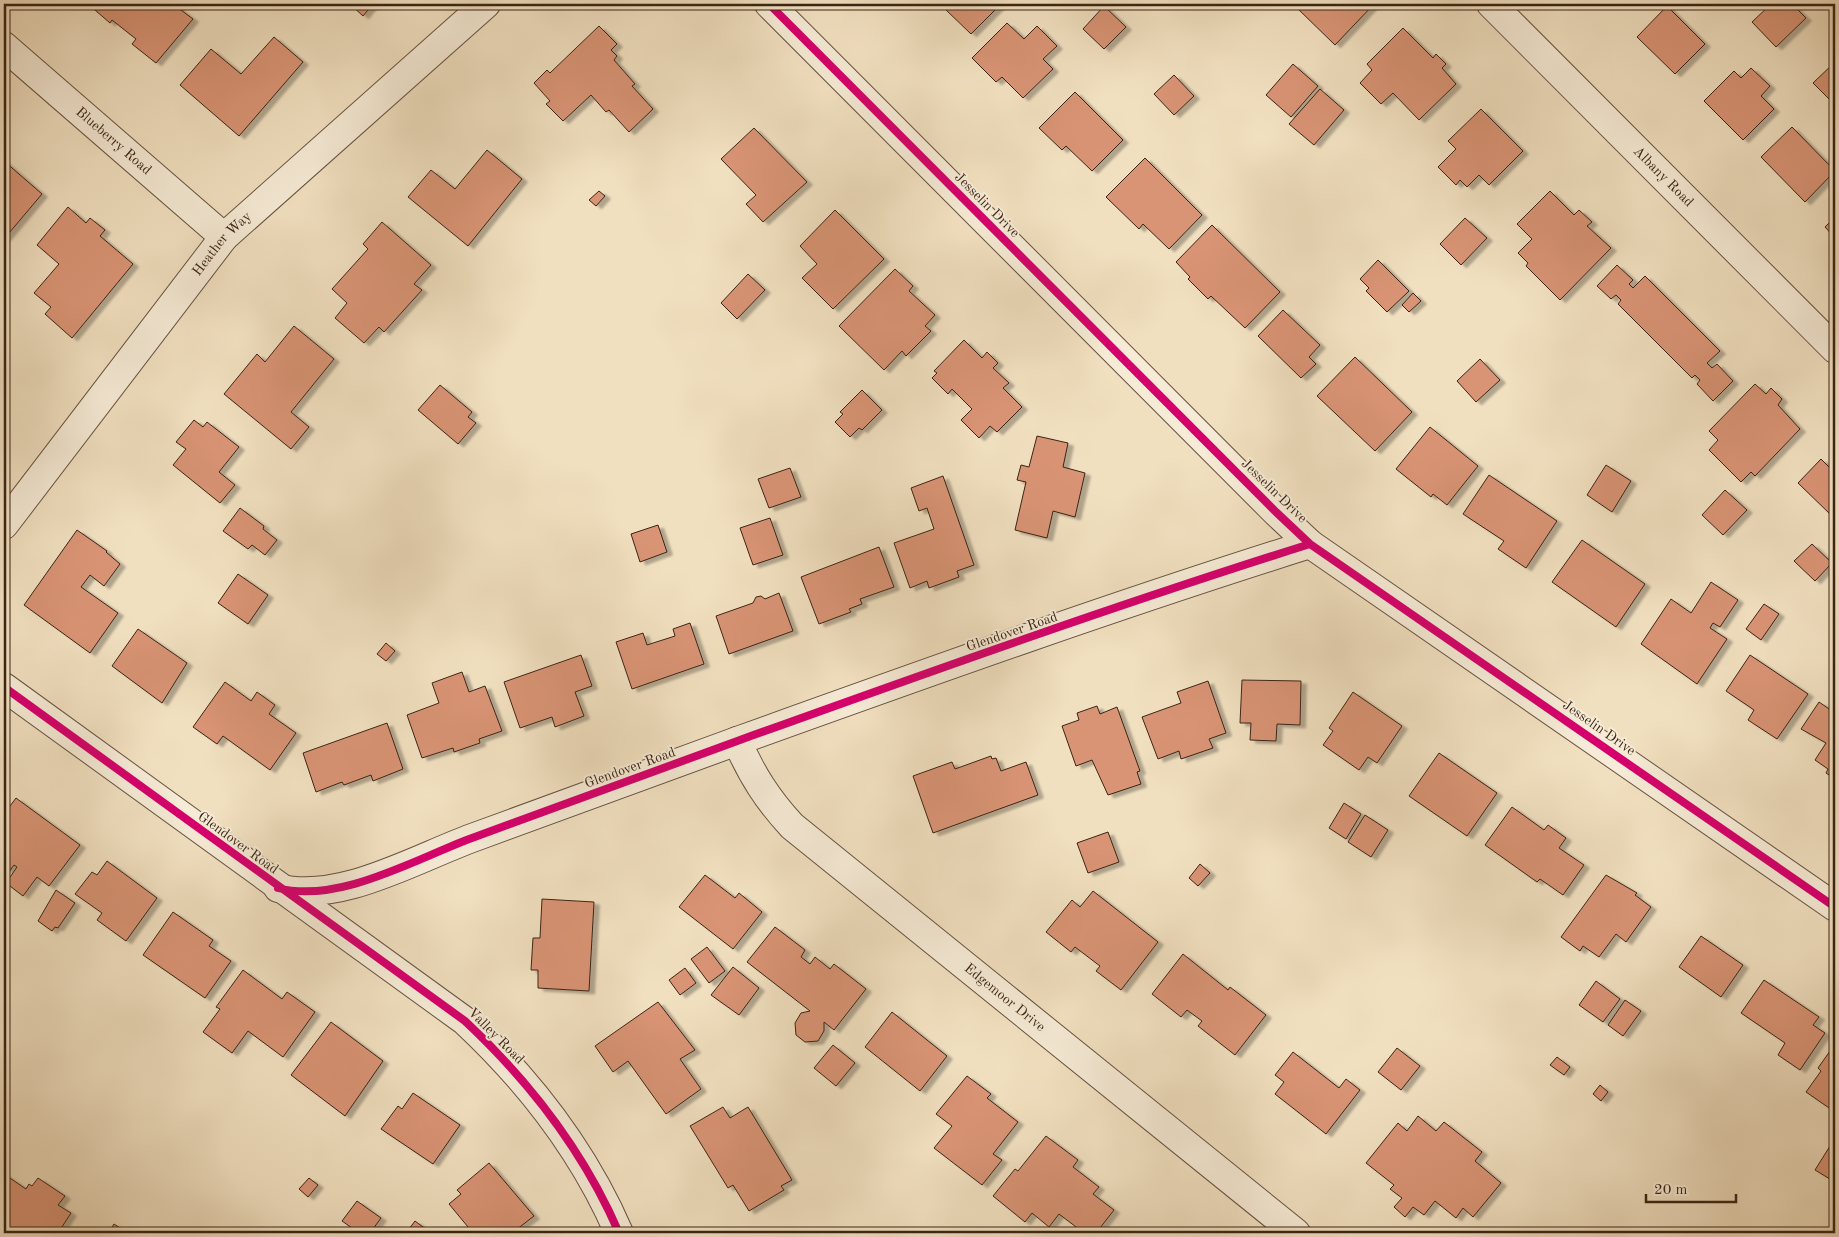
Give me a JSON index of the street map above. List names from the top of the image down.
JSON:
{
  "streets": {
    "street": [
      "Blueberry Road",
      "Albany Road",
      "Jesselin Drive",
      "Heather Way",
      "Glendover Road",
      "Edgemoor Drive",
      "Valley Road"
    ]
  },
  "crossings": [
    ["Blueberry Road", "Heather Way"],
    ["Jesselin Drive", "Glendover Road"],
    ["Glendover Road", "Edgemoor Drive"],
    ["Glendover Road", "Valley Road"]
  ],
  "scale_bar": "20 m"
}
